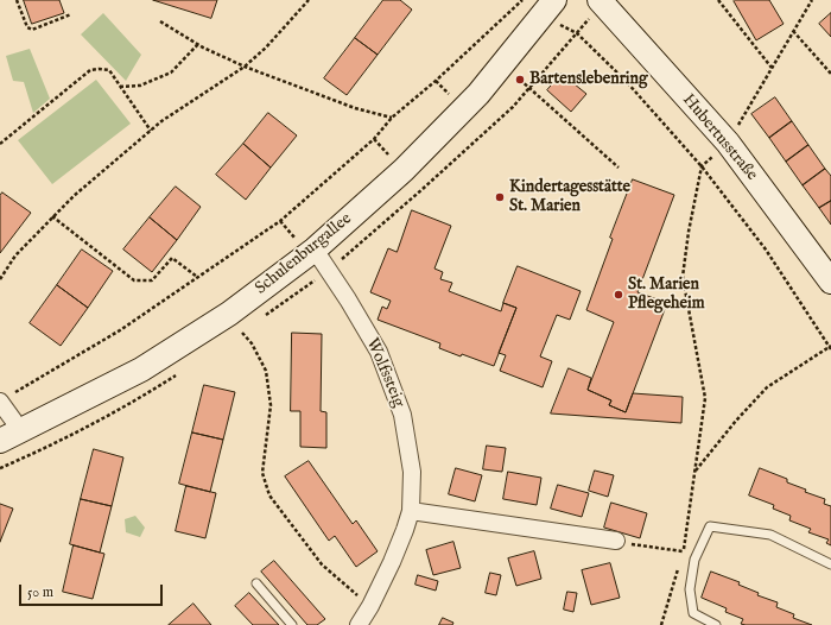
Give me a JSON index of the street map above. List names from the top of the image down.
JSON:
{
  "streets": {
    "street": ["Hubertusstraße", "Schulenburgallee", "Wolfssteig"]
  },
  "crossings": [
    ["Schulenburgallee", "Wolfssteig"]
  ],
  "places": ["Bartenslebenring", "Kindertagesstätte St. Marien", "St. Marien Pflegeheim"],
  "scale_bar": "50 m"
}
